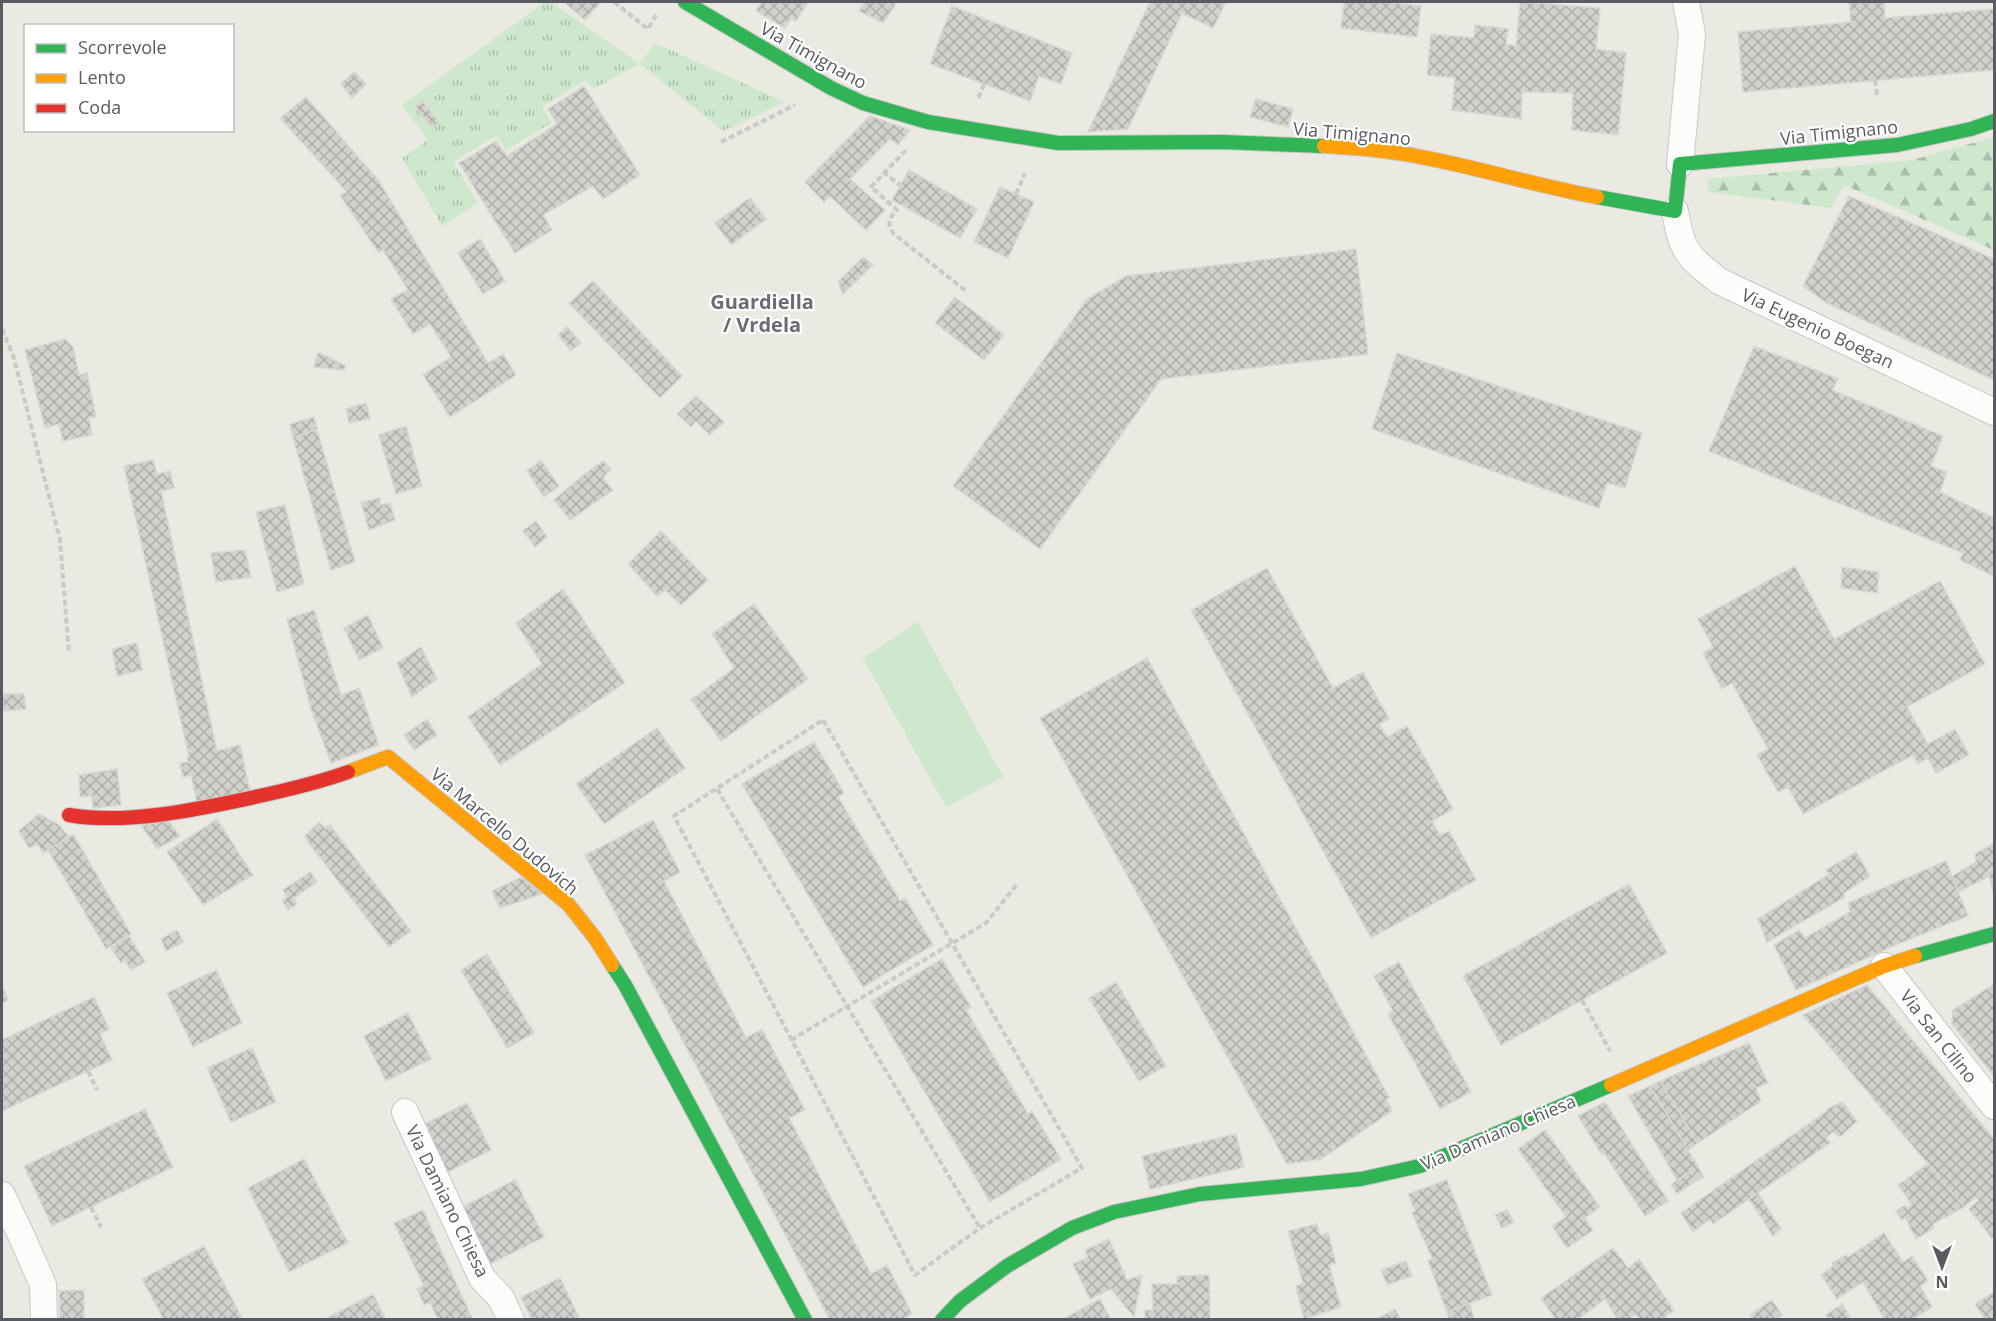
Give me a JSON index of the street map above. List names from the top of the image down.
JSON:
{
  "streets": {
    "street": [
      "Via Timignano",
      "Via Eugenio Boegan",
      "Via Marcello Dudovich",
      "Via San Cilino",
      "Via Damiano Chiesa"
    ]
  },
  "crossings": [
    ["Via Timignano", "Via Eugenio Boegan"],
    ["Via San Cilino", "Via Damiano Chiesa"]
  ],
  "districts": ["Guardiella / Vrdela"],
  "legend": ["Scorrevole", "Lento", "Coda"],
  "north": "bottom"
}
